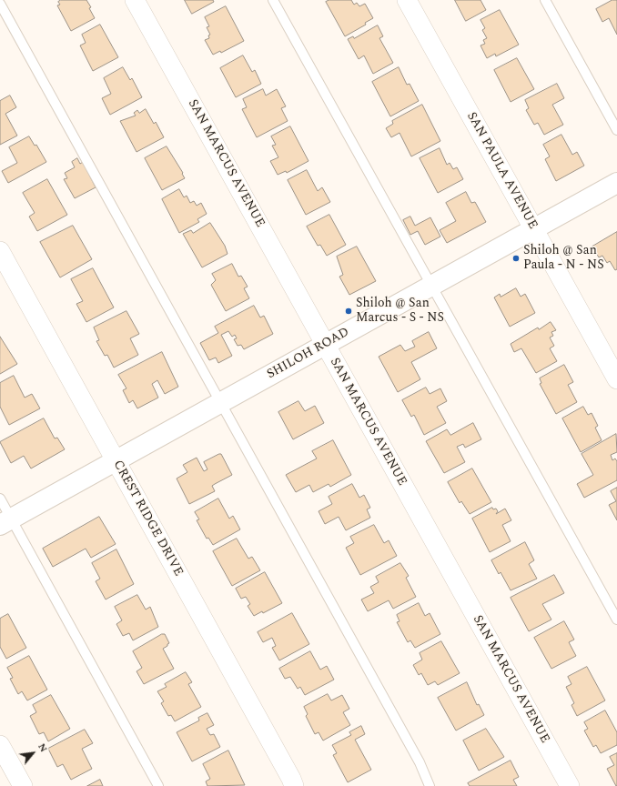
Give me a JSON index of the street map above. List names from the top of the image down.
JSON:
{
  "streets": {
    "street": [
      "SAN MARCUS AVENUE",
      "SAN PAULA AVENUE",
      "SHILOH ROAD",
      "CREST RIDGE DRIVE"
    ]
  },
  "crossings": [
    ["SAN MARCUS AVENUE", "SHILOH ROAD"],
    ["SAN PAULA AVENUE", "SHILOH ROAD"],
    ["SHILOH ROAD", "CREST RIDGE DRIVE"]
  ],
  "places": ["Shiloh @ San Paula - N - NS", "Shiloh @ San Marcus - S - NS"],
  "north": "top right"
}
